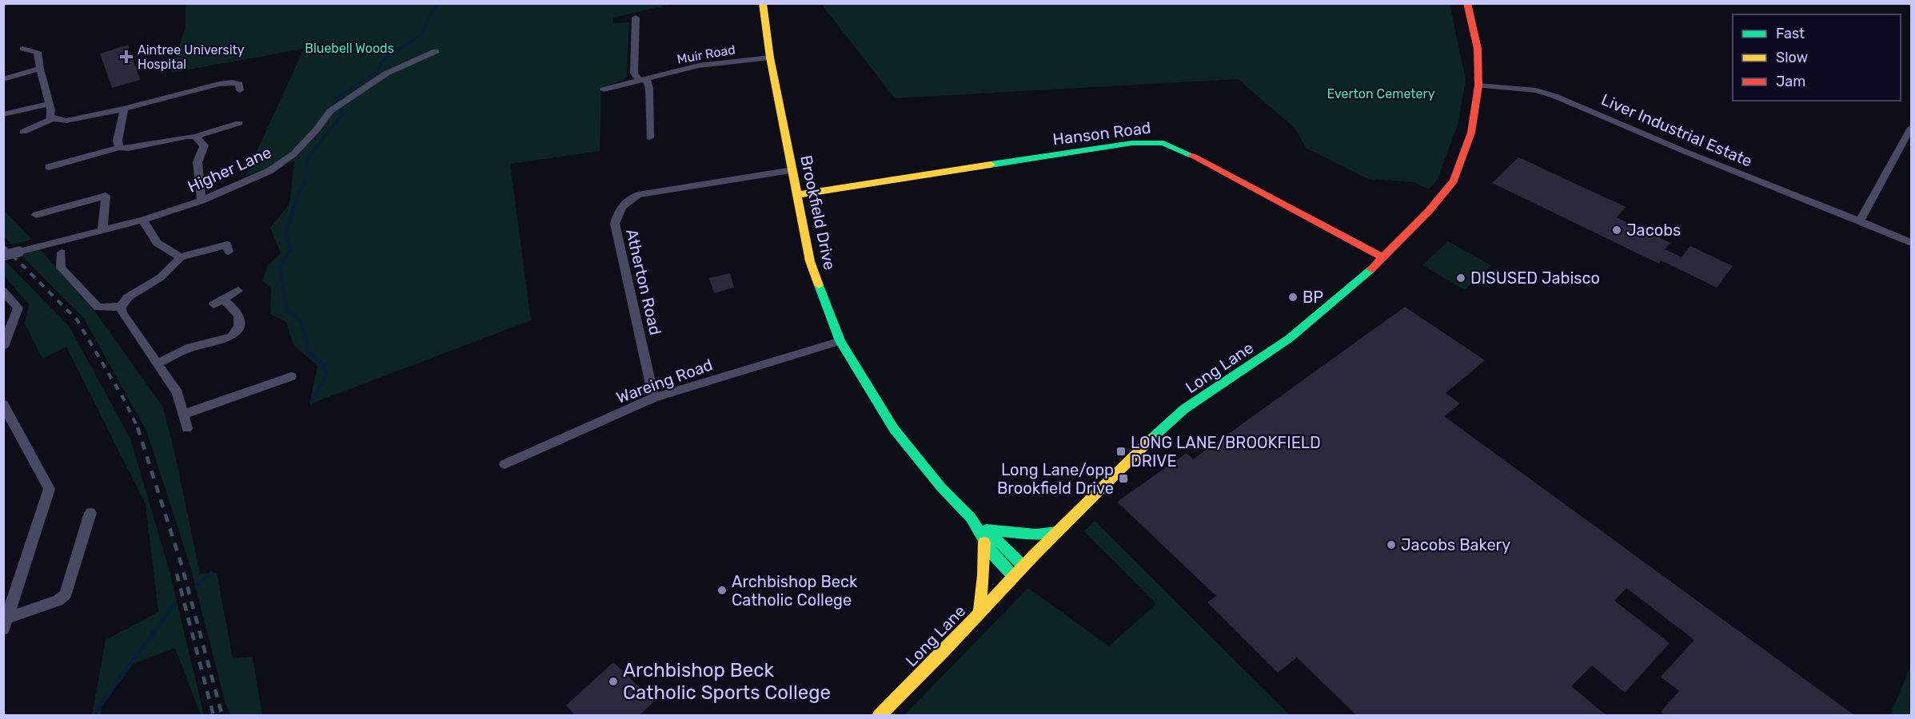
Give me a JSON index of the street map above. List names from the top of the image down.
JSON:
{
  "streets": {
    "street": [
      "Muir Road",
      "Liver Industrial Estate",
      "Hanson Road",
      "Higher Lane",
      "Brookfield Drive",
      "Atherton Road",
      "Long Lane",
      "Wareing Road"
    ]
  },
  "crossings": [
    ["Muir Road", "Brookfield Drive"],
    ["Liver Industrial Estate", "Long Lane"],
    ["Hanson Road", "Brookfield Drive"],
    ["Hanson Road", "Long Lane"],
    ["Brookfield Drive", "Atherton Road"],
    ["Brookfield Drive", "Long Lane"],
    ["Brookfield Drive", "Wareing Road"],
    ["Atherton Road", "Wareing Road"]
  ],
  "parks": ["Bluebell Woods", "Everton Cemetery"],
  "places": {
    "health": ["Aintree University Hospital"],
    "other": [
      "Jacobs",
      "DISUSED Jabisco",
      "BP",
      "Jacobs Bakery",
      "Archbishop Beck Catholic College",
      "Archbishop Beck Catholic Sports College"
    ],
    "transit": ["LONG LANE/BROOKFIELD DRIVE", "Long Lane/opp Brookfield Drive"]
  },
  "legend": ["Fast", "Slow", "Jam"]
}
